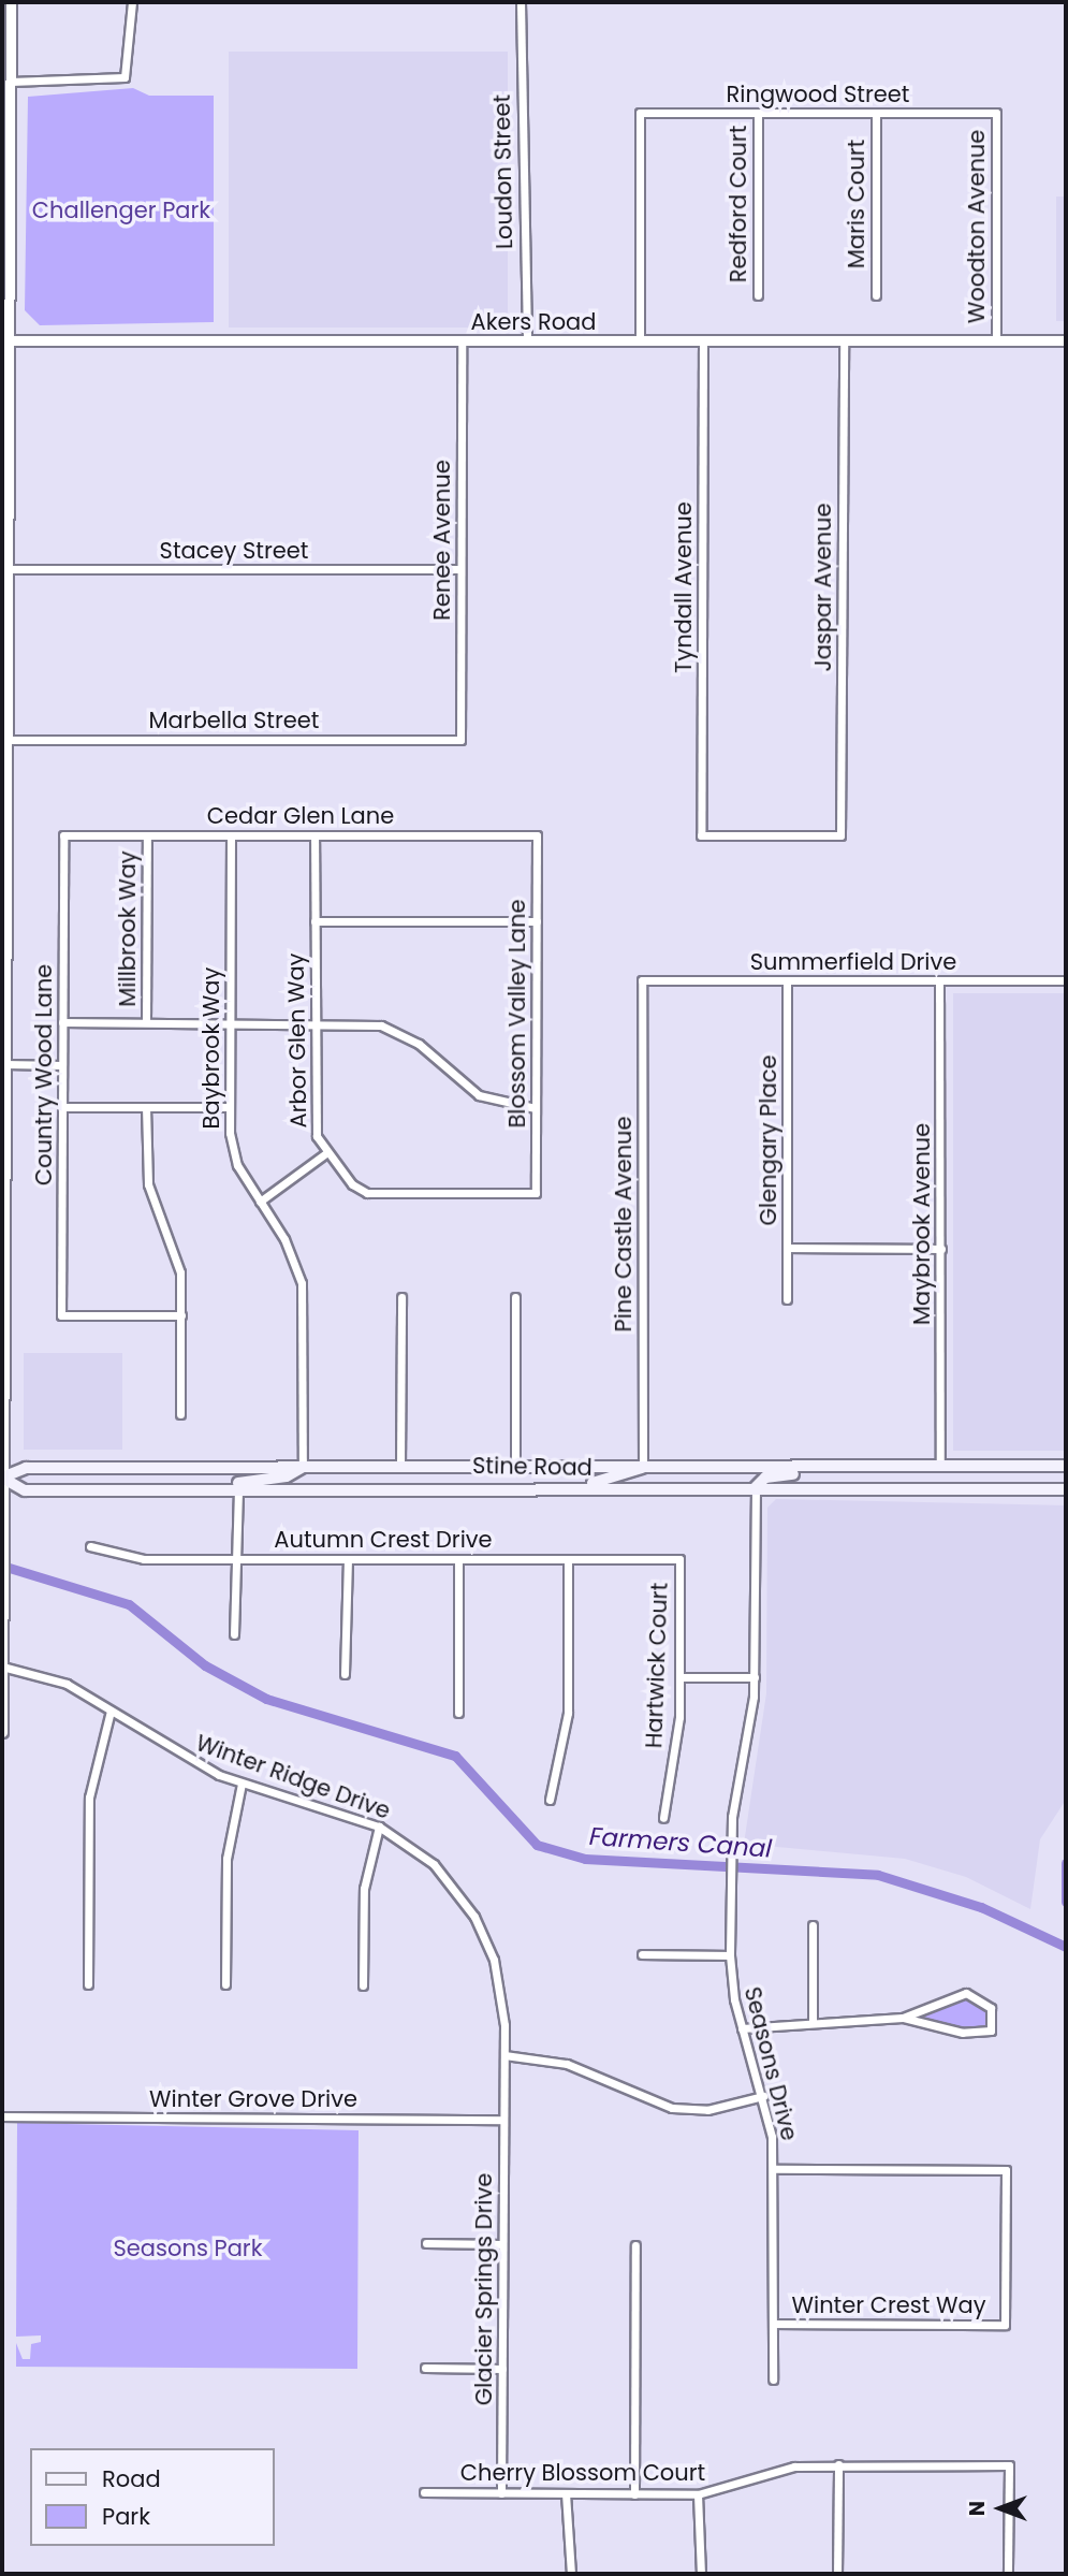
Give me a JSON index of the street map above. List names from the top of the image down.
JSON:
{
  "streets": {
    "main road": ["Stine Road"],
    "street": [
      "Ringwood Street",
      "Loudon Street",
      "Redford Court",
      "Maris Court",
      "Woodton Avenue",
      "Akers Road",
      "Renee Avenue",
      "Stacey Street",
      "Tyndall Avenue",
      "Jaspar Avenue",
      "Marbella Street",
      "Cedar Glen Lane",
      "Millbrook Way",
      "Summerfield Drive",
      "Blossom Valley Lane",
      "Arbor Glen Way",
      "Baybrook Way",
      "Country Wood Lane",
      "Glengary Place",
      "Pine Castle Avenue",
      "Maybrook Avenue",
      "Autumn Crest Drive",
      "Hartwick Court",
      "Winter Ridge Drive",
      "Seasons Drive",
      "Winter Grove Drive",
      "Glacier Springs Drive",
      "Winter Crest Way",
      "Cherry Blossom Court"
    ]
  },
  "crossings": [
    ["Ringwood Street", "Redford Court"],
    ["Ringwood Street", "Maris Court"],
    ["Ringwood Street", "Woodton Avenue"],
    ["Ringwood Street", "Akers Road"],
    ["Loudon Street", "Akers Road"],
    ["Woodton Avenue", "Akers Road"],
    ["Akers Road", "Renee Avenue"],
    ["Akers Road", "Tyndall Avenue"],
    ["Akers Road", "Jaspar Avenue"],
    ["Renee Avenue", "Stacey Street"],
    ["Renee Avenue", "Marbella Street"],
    ["Tyndall Avenue", "Jaspar Avenue"],
    ["Cedar Glen Lane", "Millbrook Way"],
    ["Cedar Glen Lane", "Blossom Valley Lane"],
    ["Cedar Glen Lane", "Arbor Glen Way"],
    ["Cedar Glen Lane", "Baybrook Way"],
    ["Cedar Glen Lane", "Country Wood Lane"],
    ["Summerfield Drive", "Glengary Place"],
    ["Summerfield Drive", "Pine Castle Avenue"],
    ["Summerfield Drive", "Maybrook Avenue"],
    ["Blossom Valley Lane", "Arbor Glen Way"],
    ["Baybrook Way", "Stine Road"],
    ["Pine Castle Avenue", "Stine Road"],
    ["Maybrook Avenue", "Stine Road"],
    ["Stine Road", "Seasons Drive"],
    ["Autumn Crest Drive", "Hartwick Court"],
    ["Winter Ridge Drive", "Glacier Springs Drive"],
    ["Seasons Drive", "Winter Crest Way"],
    ["Winter Grove Drive", "Glacier Springs Drive"],
    ["Glacier Springs Drive", "Cherry Blossom Court"]
  ],
  "water": ["Farmers Canal"],
  "parks": ["Challenger Park", "Seasons Park"],
  "legend": ["Road", "Park"],
  "north": "left"
}
